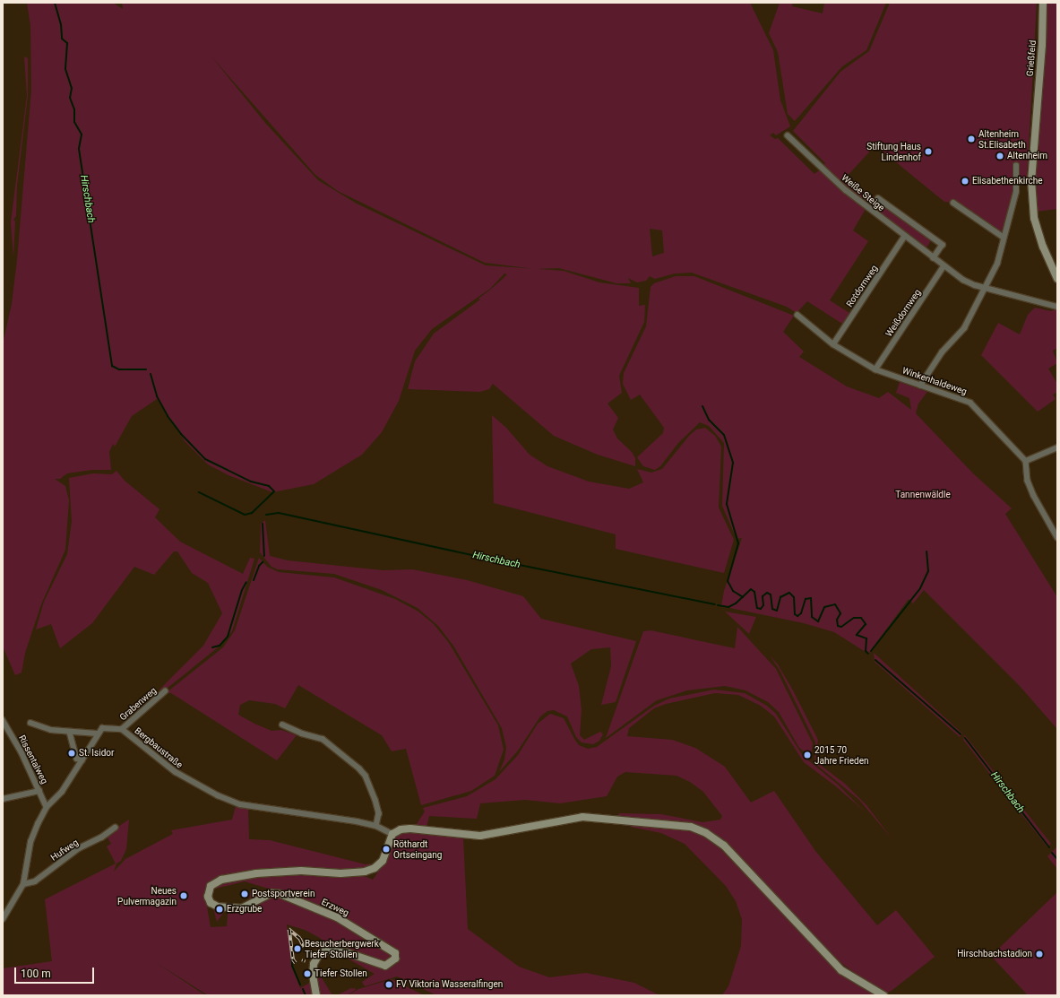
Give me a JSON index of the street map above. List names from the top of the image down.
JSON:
{
  "streets": {
    "street": [
      "Grießfeld",
      "Weiße Steige",
      "Rotdornweg",
      "Weißdornweg",
      "Winkenhaldeweg",
      "Grabenweg",
      "Bergbaustraße",
      "Rissentalweg",
      "Hufweg",
      "Erzweg"
    ]
  },
  "crossings": [
    ["Weiße Steige", "Rotdornweg"],
    ["Weiße Steige", "Weißdornweg"],
    ["Rotdornweg", "Winkenhaldeweg"],
    ["Weißdornweg", "Winkenhaldeweg"],
    ["Grabenweg", "Bergbaustraße"],
    ["Bergbaustraße", "Erzweg"]
  ],
  "water": ["Hirschbach"],
  "parks": ["Tannenwäldle"],
  "places": [
    "Altenheim St.Elisabeth",
    "Stiftung Haus Lindenhof",
    "Altenheim",
    "Elisabethenkirche",
    "St. Isidor",
    "2015 70 Jahre Frieden",
    "Röthardt Ortseingang",
    "Postsportverein",
    "Neues Pulvermagazin",
    "Erzgrube",
    "Besucherbergwerk Tiefer Stollen",
    "Hirschbachstadion",
    "Tiefer Stollen",
    "FV Viktoria Wasseralfingen"
  ],
  "scale_bar": "100 m"
}
